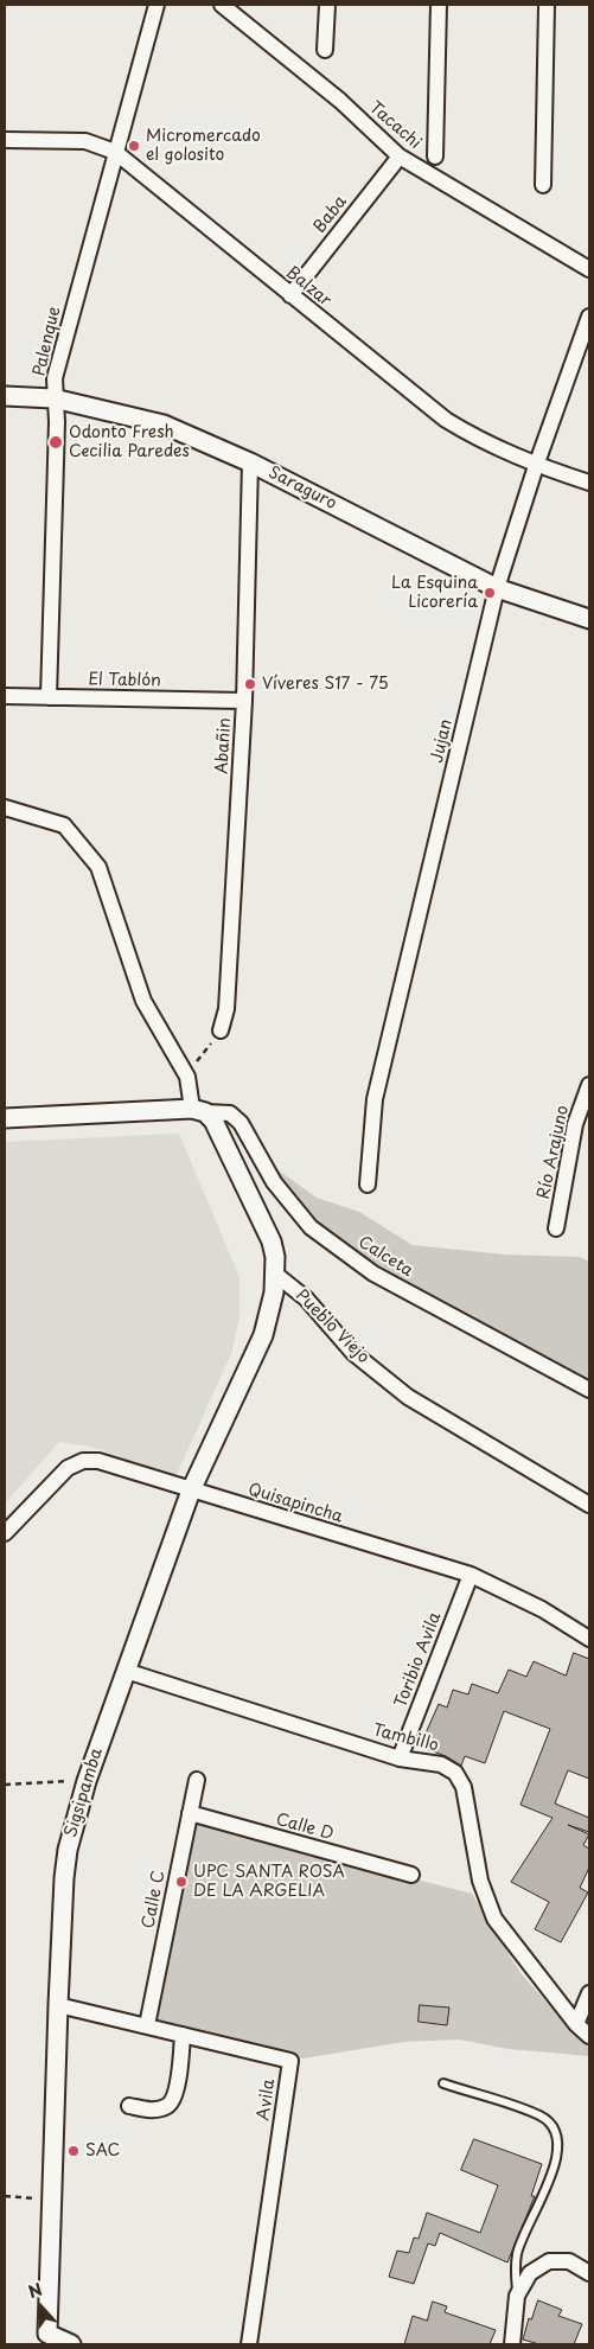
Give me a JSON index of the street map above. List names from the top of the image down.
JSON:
{
  "streets": {
    "street": [
      "Tacachi",
      "Baba",
      "Balzar",
      "Palenque",
      "Saraguro",
      "El Tablón",
      "Jujan",
      "Abañin",
      "Río Arajuno",
      "Calceta",
      "Pueblo Viejo",
      "Quisapincha",
      "Toribio Avila",
      "Tambillo",
      "Sigsipamba",
      "Calle D",
      "Calle C",
      "Avila"
    ]
  },
  "crossings": [
    ["Tacachi", "Baba"],
    ["Baba", "Balzar"],
    ["Balzar", "Palenque"],
    ["Balzar", "Jujan"],
    ["Palenque", "Saraguro"],
    ["Palenque", "El Tablón"],
    ["Saraguro", "Jujan"],
    ["Saraguro", "Abañin"],
    ["El Tablón", "Abañin"],
    ["Pueblo Viejo", "Sigsipamba"],
    ["Quisapincha", "Toribio Avila"],
    ["Quisapincha", "Sigsipamba"],
    ["Toribio Avila", "Tambillo"],
    ["Tambillo", "Sigsipamba"],
    ["Sigsipamba", "Avila"],
    ["Calle D", "Calle C"],
    ["Calle C", "Avila"]
  ],
  "places": [
    "Micromercado el golosito",
    "Odonto Fresh Cecilia Paredes",
    "La Esquina Licorería",
    "Víveres S17 - 75",
    "UPC SANTA ROSA DE LA ARGELIA",
    "SAC"
  ],
  "north": "top"
}
